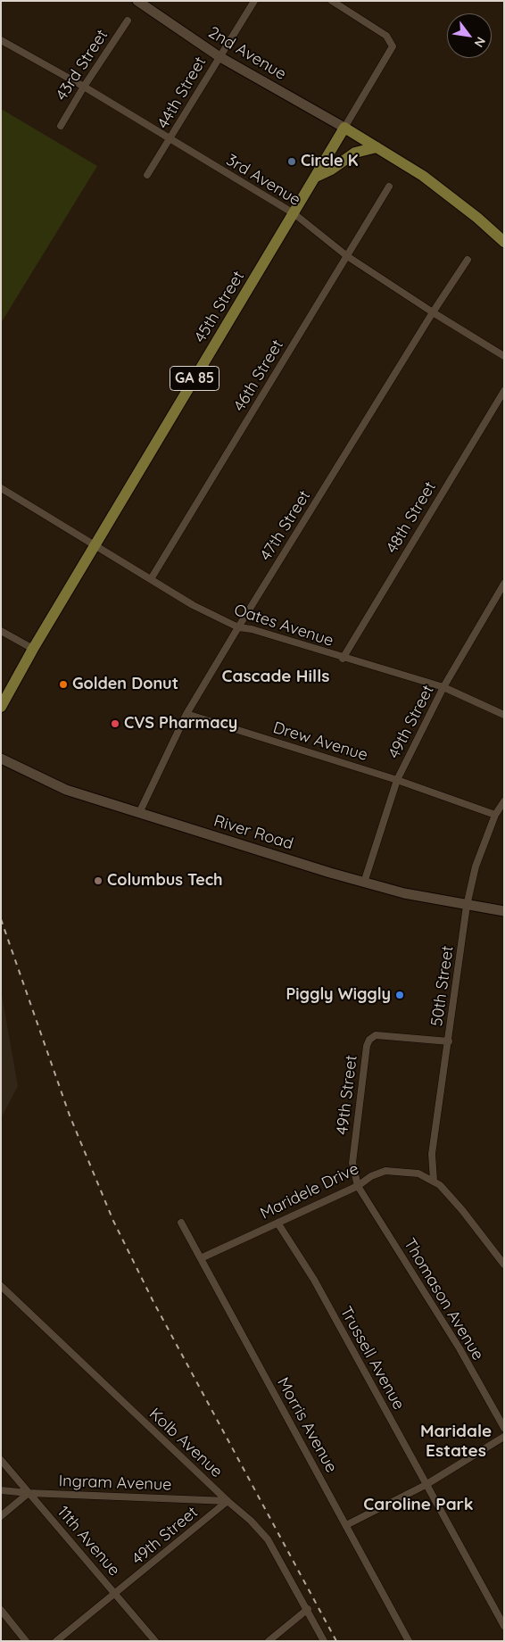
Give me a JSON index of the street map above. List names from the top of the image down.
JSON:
{
  "streets": {
    "main road": [
      "2nd Avenue",
      "45th Street",
      "GA 85",
      "River Road"
    ],
    "street": [
      "43rd Street",
      "44th Street",
      "3rd Avenue",
      "46th Street",
      "48th Street",
      "47th Street",
      "Oates Avenue",
      "49th Street",
      "Drew Avenue",
      "50th Street",
      "Maridele Drive",
      "Thomason Avenue",
      "Trussell Avenue",
      "Morris Avenue",
      "Kolb Avenue",
      "Ingram Avenue",
      "11th Avenue"
    ]
  },
  "crossings": [
    ["2nd Avenue", "44th Street"],
    ["2nd Avenue", "45th Street"],
    ["43rd Street", "3rd Avenue"],
    ["44th Street", "3rd Avenue"],
    ["3rd Avenue", "45th Street"],
    ["3rd Avenue", "46th Street"],
    ["3rd Avenue", "47th Street"],
    ["45th Street", "Oates Avenue"],
    ["46th Street", "Oates Avenue"],
    ["48th Street", "Oates Avenue"],
    ["47th Street", "Oates Avenue"],
    ["47th Street", "Drew Avenue"],
    ["47th Street", "River Road"],
    ["Oates Avenue", "49th Street"],
    ["49th Street", "Drew Avenue"],
    ["49th Street", "River Road"],
    ["49th Street", "50th Street"],
    ["49th Street", "Maridele Drive"],
    ["49th Street", "Thomason Avenue"],
    ["49th Street", "Kolb Avenue"],
    ["49th Street", "Ingram Avenue"],
    ["49th Street", "11th Avenue"],
    ["Drew Avenue", "50th Street"],
    ["River Road", "50th Street"],
    ["50th Street", "Maridele Drive"],
    ["Maridele Drive", "Thomason Avenue"],
    ["Maridele Drive", "Trussell Avenue"],
    ["Maridele Drive", "Morris Avenue"],
    ["Kolb Avenue", "Ingram Avenue"],
    ["Ingram Avenue", "11th Avenue"]
  ],
  "districts": ["Cascade Hills", "Maridale Estates", "Caroline Park"],
  "places": [
    "Circle K",
    "Golden Donut",
    "CVS Pharmacy",
    "Columbus Tech",
    "Piggly Wiggly"
  ],
  "north": "bottom right"
}
